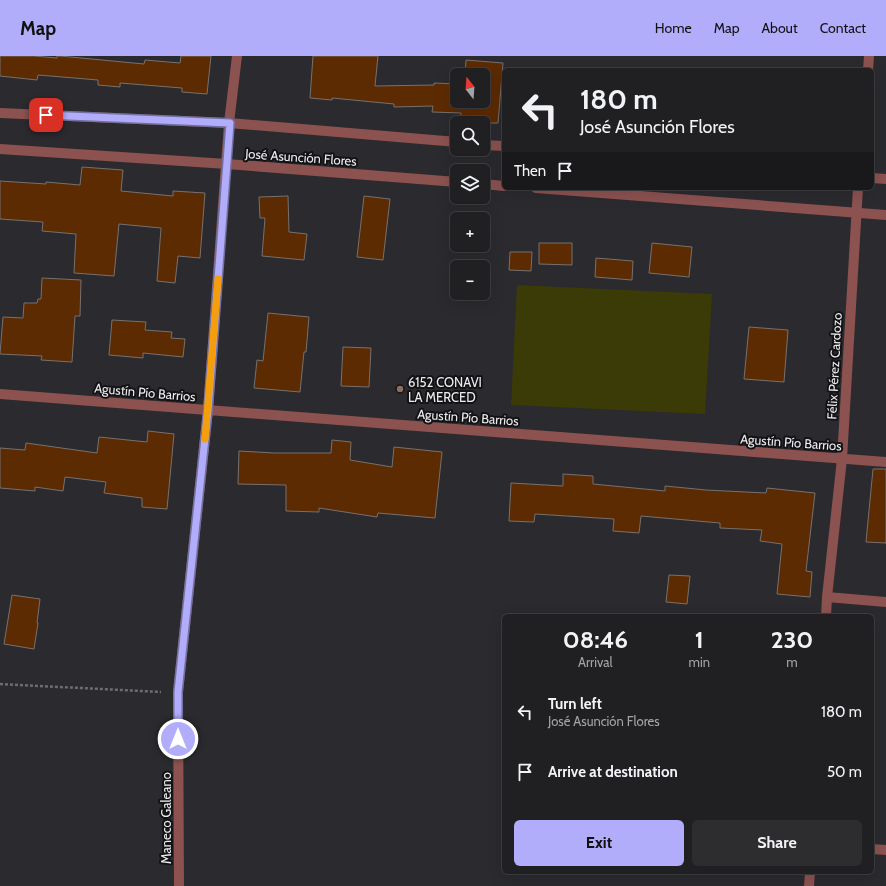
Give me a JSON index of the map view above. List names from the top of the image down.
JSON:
{
  "streets": {
    "street": [
      "José Asunción Flores",
      "Félix Pérez Cardozo",
      "Agustín Pío Barrios",
      "Maneco Galeano"
    ]
  },
  "crossings": [
    ["José Asunción Flores", "Maneco Galeano"],
    ["Félix Pérez Cardozo", "Agustín Pío Barrios"],
    ["Agustín Pío Barrios", "Maneco Galeano"]
  ],
  "places": ["6152 CONAVI LA MERCED"],
  "north": "top",
  "page": {
    "header": "Map",
    "nav": [
      "Home",
      "Map",
      "About",
      "Contact"
    ],
    "map_buttons": ["+", "−"],
    "turn": ["180 m", "José Asunción Flores"],
    "then": "Then",
    "eta": [
      "08:46",
      "Arrival",
      "1",
      "min",
      "230",
      "m"
    ],
    "list": [
      {
        "name": "Turn left",
        "note": "José Asunción Flores",
        "value": "180 m"
      },
      {
        "name": "Arrive at destination",
        "value": "50 m"
      }
    ],
    "buttons": ["Exit", "Share"]
  }
}
